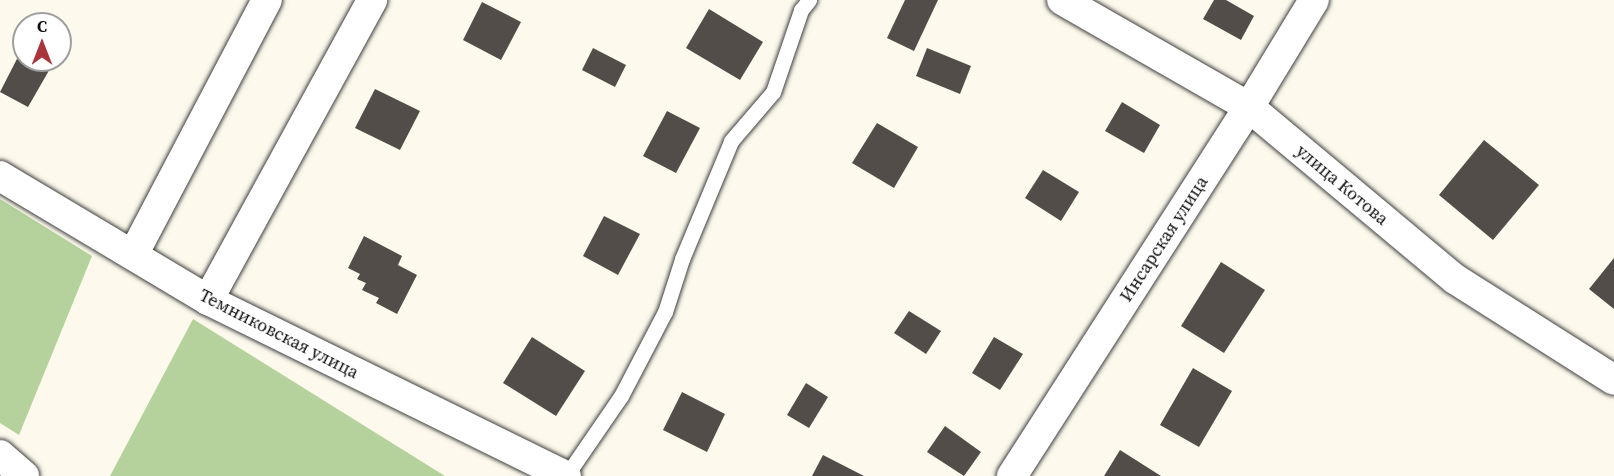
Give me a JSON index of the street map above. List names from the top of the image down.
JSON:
{
  "streets": {
    "street": ["улица Котова", "Инсарская улица", "Темниковская улица"]
  },
  "crossings": [
    ["улица Котова", "Инсарская улица"]
  ],
  "north": "top"
}
